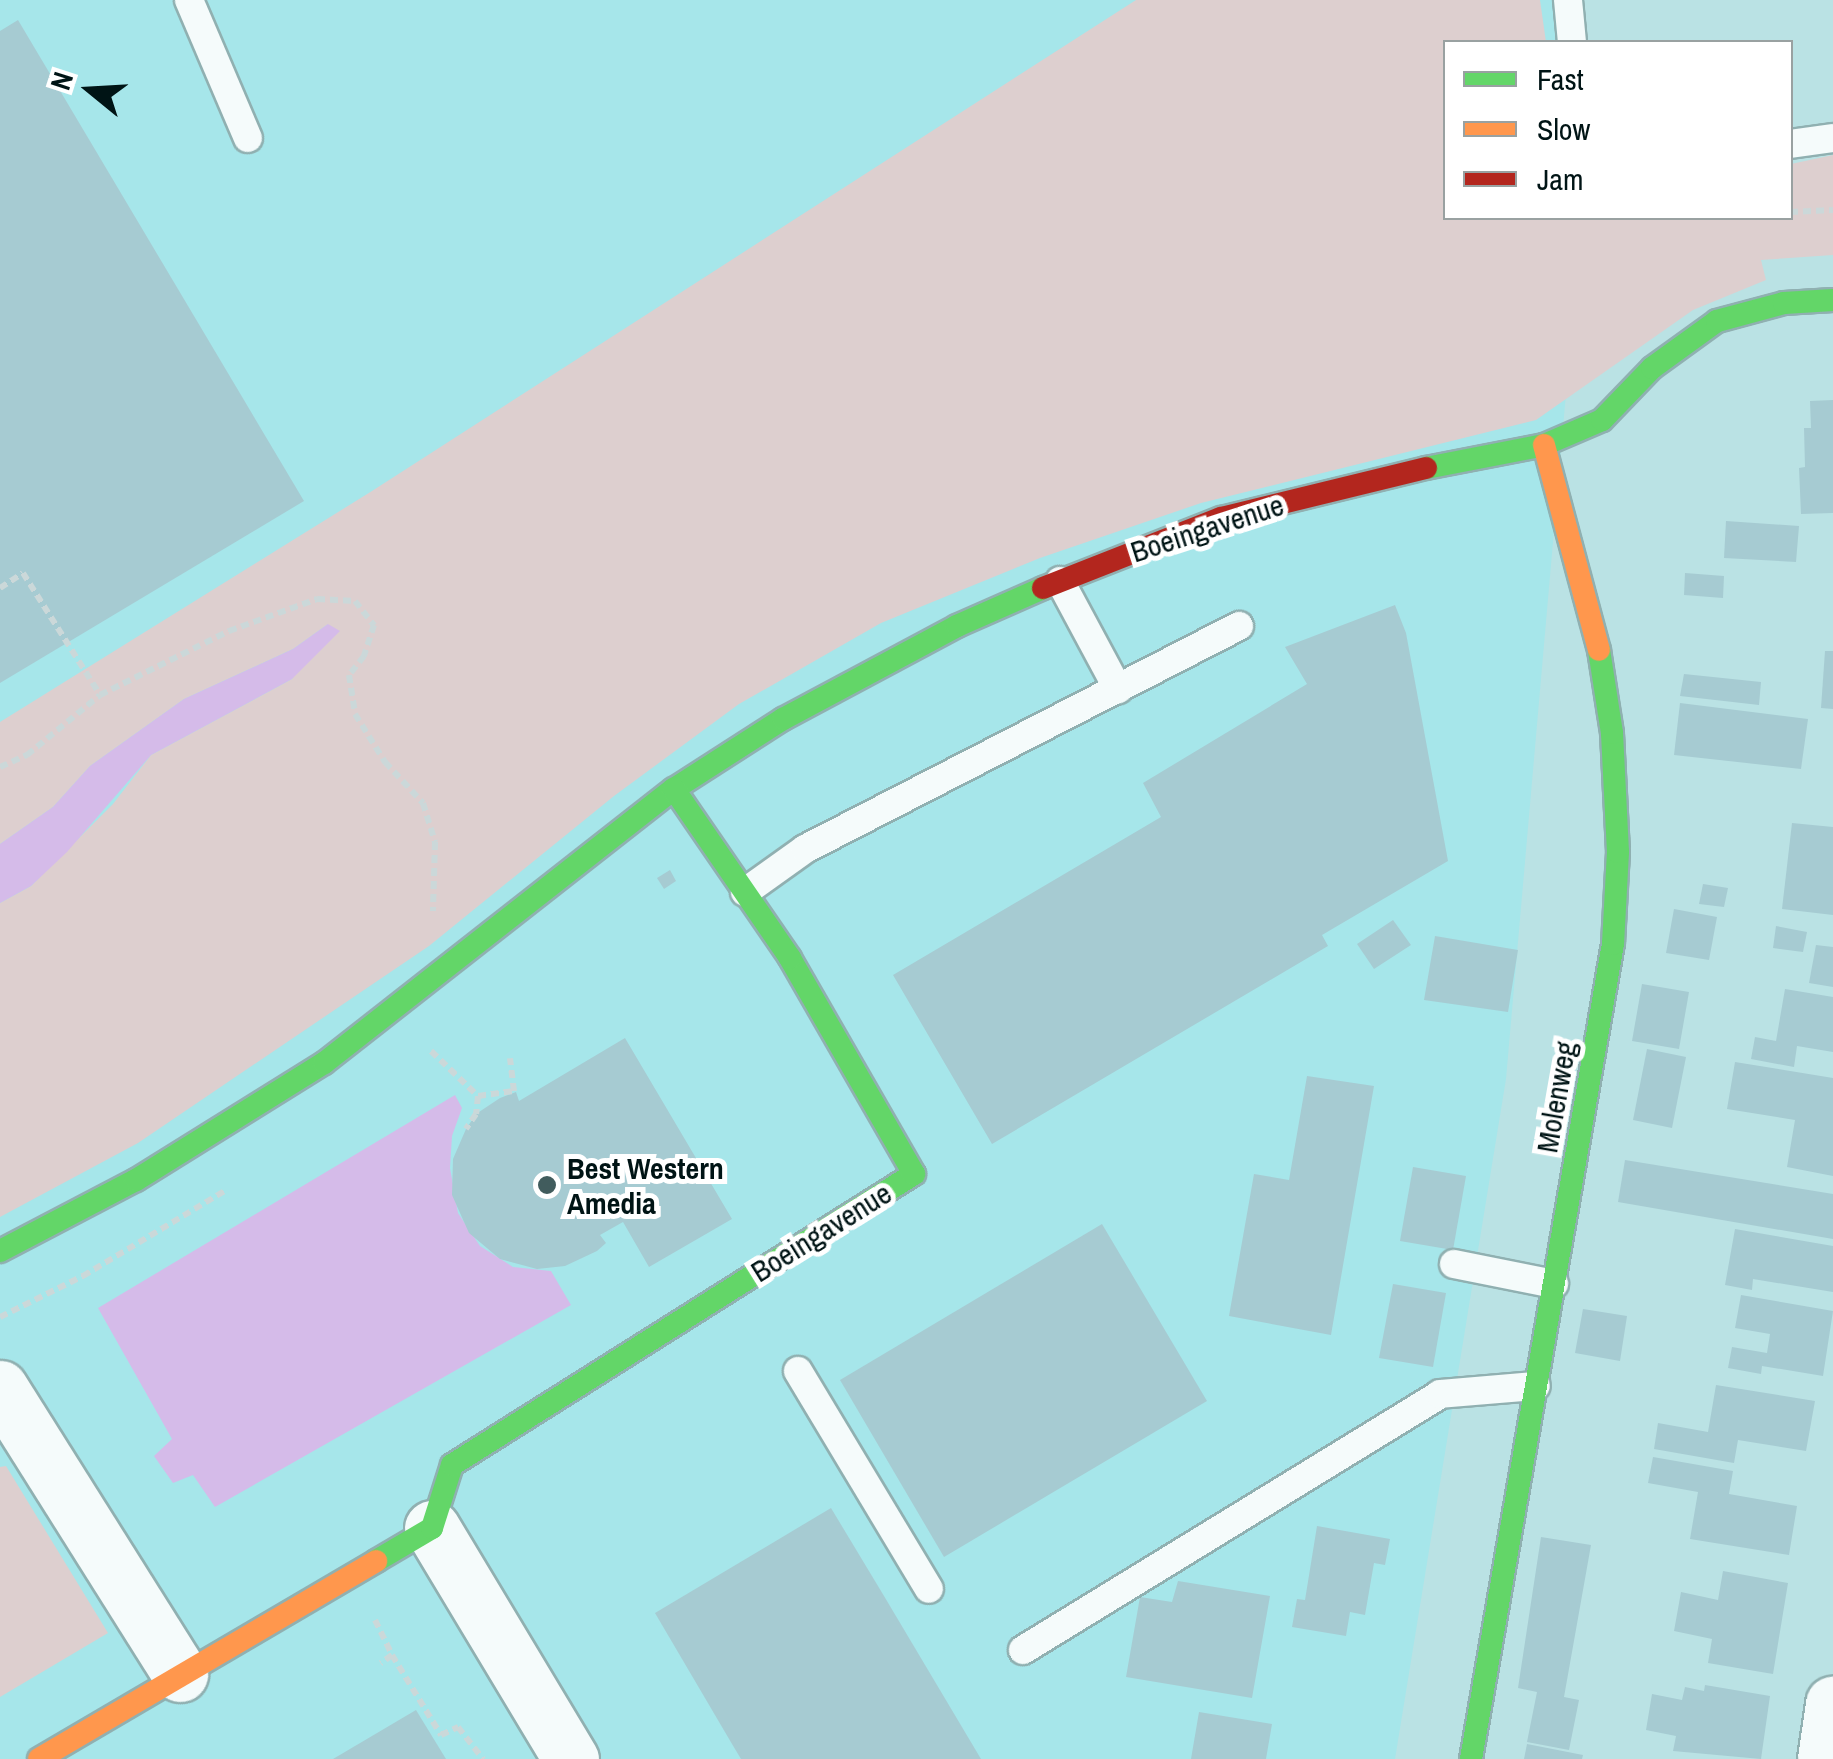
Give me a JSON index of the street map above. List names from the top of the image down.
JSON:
{
  "streets": {
    "street": ["Boeingavenue", "Molenweg"]
  },
  "crossings": [
    ["Boeingavenue", "Molenweg"]
  ],
  "places": ["Best Western Amedia"],
  "legend": ["Fast", "Slow", "Jam"],
  "north": "left"
}
